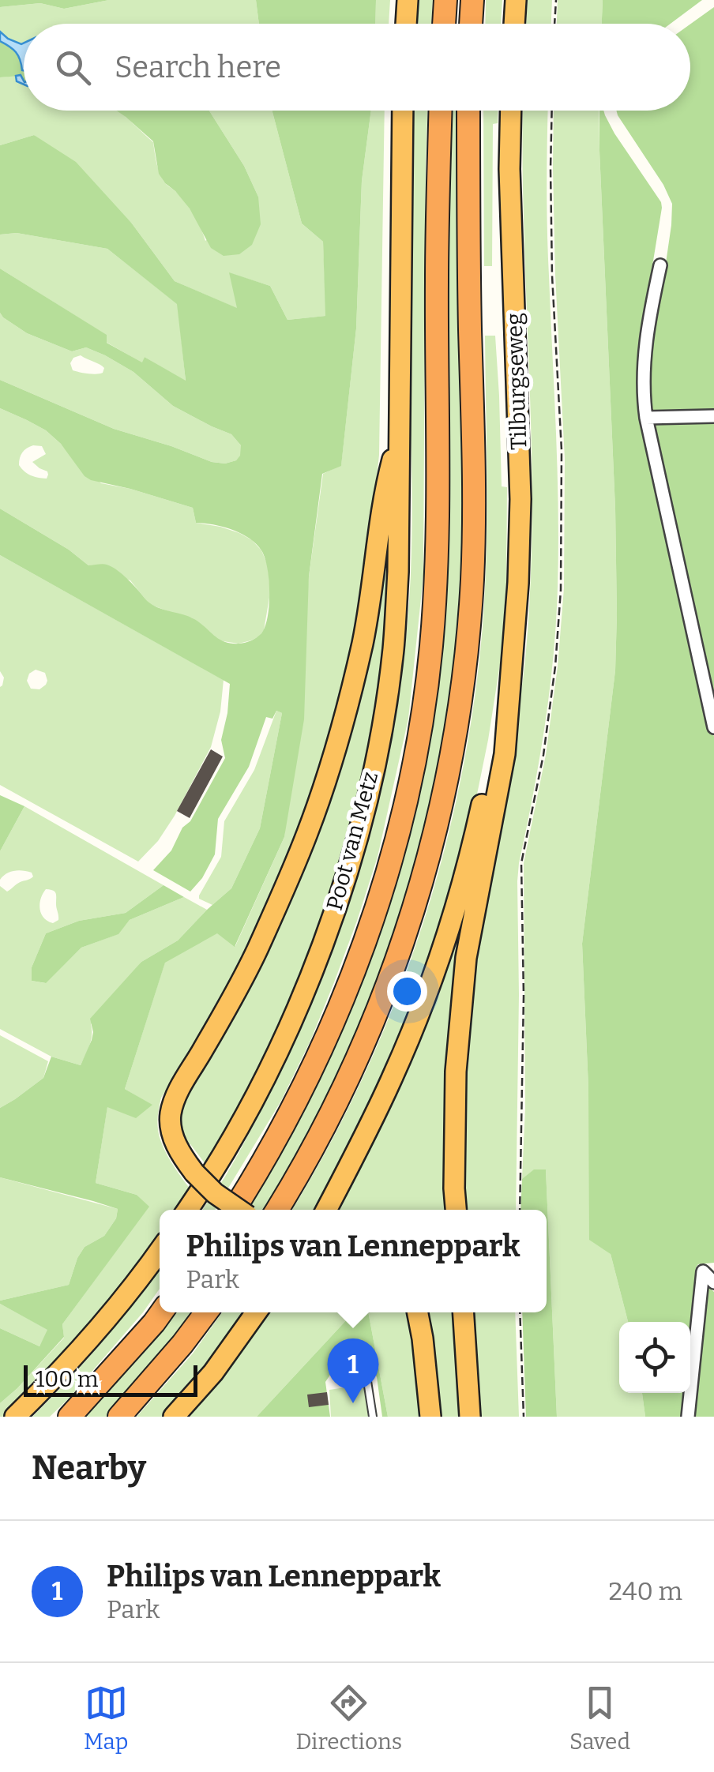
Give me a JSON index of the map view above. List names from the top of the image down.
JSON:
{
  "streets": {
    "highway": ["Tilburgseweg", "Poot van Metz"]
  },
  "scale_bar": "100 m",
  "page": {
    "search": "Search here",
    "popup": ["Philips van Lenneppark", "Park"],
    "pins": "1",
    "scale": "100 m",
    "heading": "Nearby",
    "list": [
      {
        "mark": "1",
        "name": "Philips van Lenneppark",
        "note": "Park",
        "value": "240 m"
      }
    ],
    "nav": ["Map", "Directions", "Saved"]
  }
}
